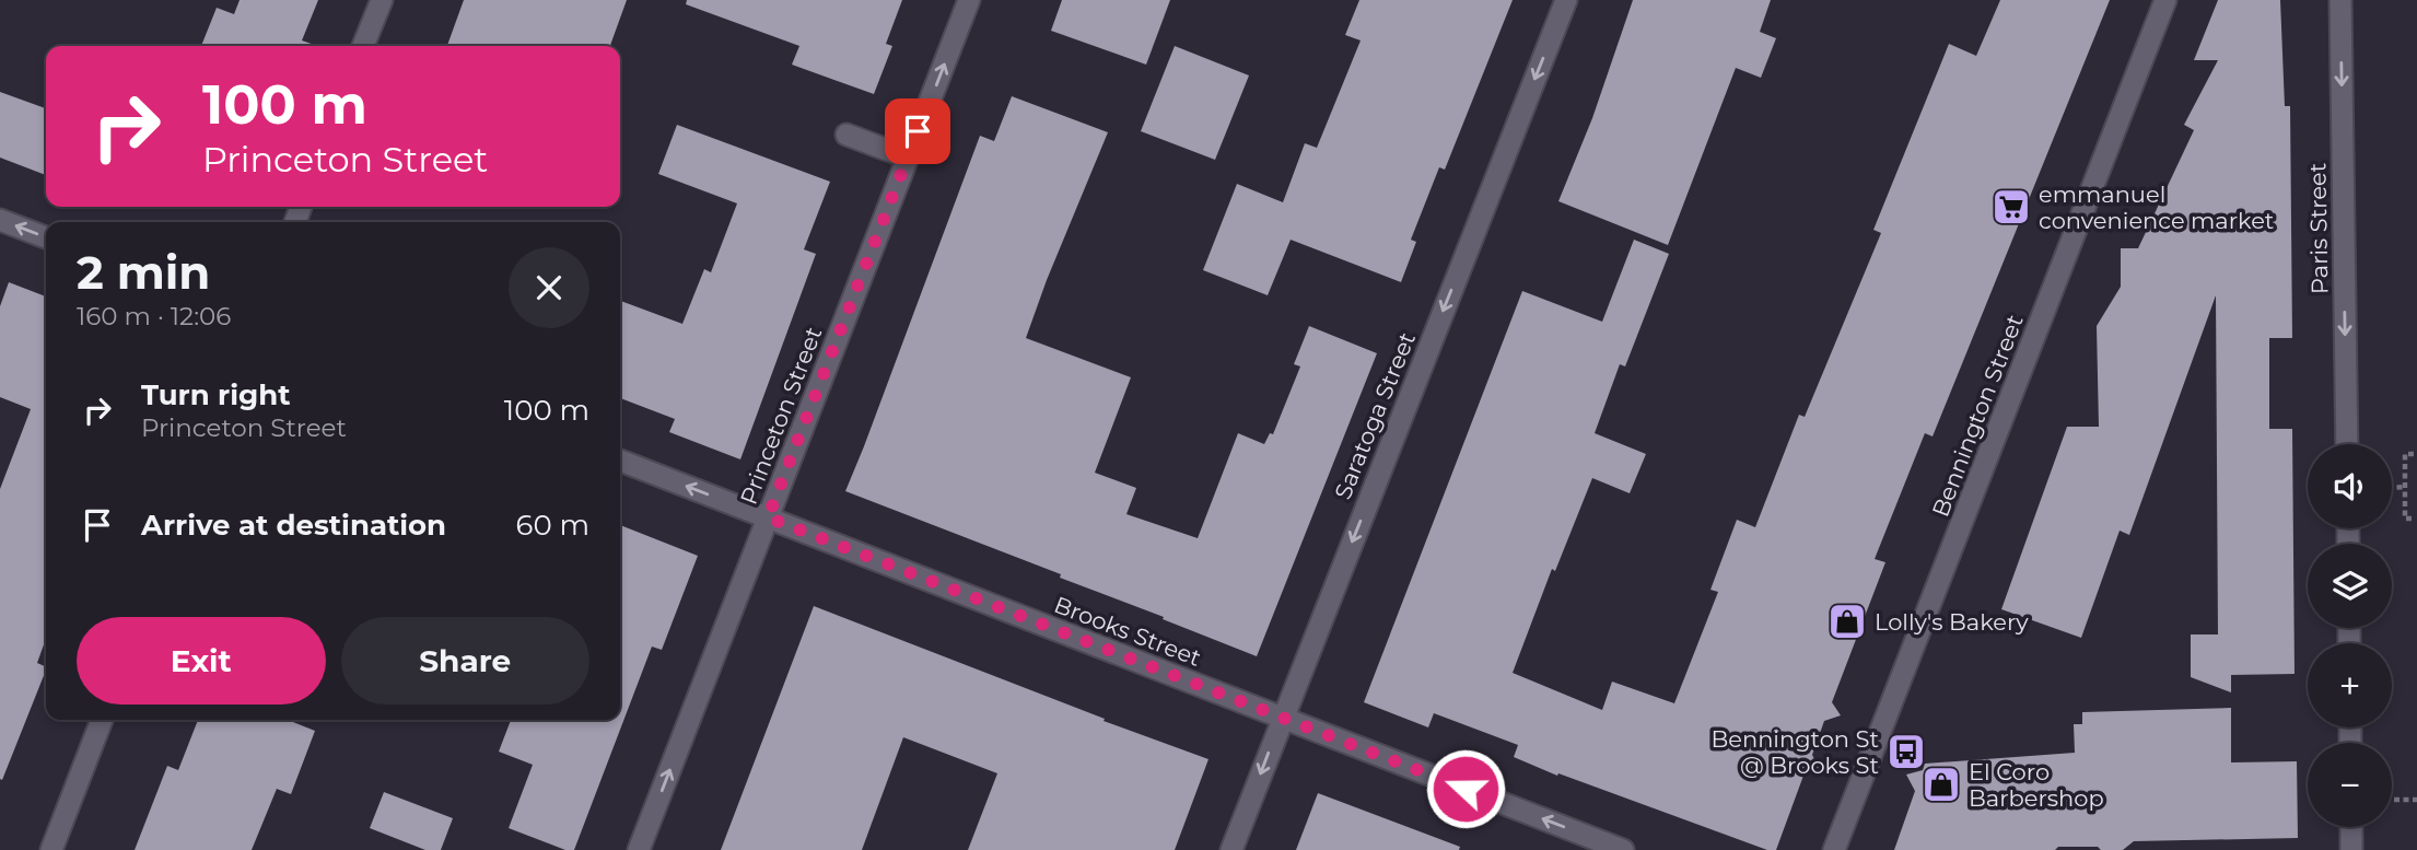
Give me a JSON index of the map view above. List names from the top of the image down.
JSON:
{
  "streets": {
    "street": [
      "Paris Street",
      "Princeton Street",
      "Saratoga Street",
      "Bennington Street",
      "Brooks Street"
    ]
  },
  "crossings": [
    ["Princeton Street", "Brooks Street"],
    ["Saratoga Street", "Brooks Street"]
  ],
  "one_way": [
    "Paris Street",
    "Princeton Street",
    "Saratoga Street",
    "Brooks Street"
  ],
  "places": {
    "supermarket": ["emmanuel convenience market"],
    "shop": ["Lolly's Bakery", "El Coro Barbershop"],
    "bus stop": ["Bennington St @ Brooks St"]
  },
  "page": {
    "turn": ["100 m", "Princeton Street"],
    "heading": ["2 min", "160 m · 12:06"],
    "list": [
      {
        "name": "Turn right",
        "note": "Princeton Street",
        "value": "100 m"
      },
      {
        "name": "Arrive at destination",
        "value": "60 m"
      }
    ],
    "map_buttons": ["+", "−"],
    "buttons": ["Exit", "Share"]
  }
}
